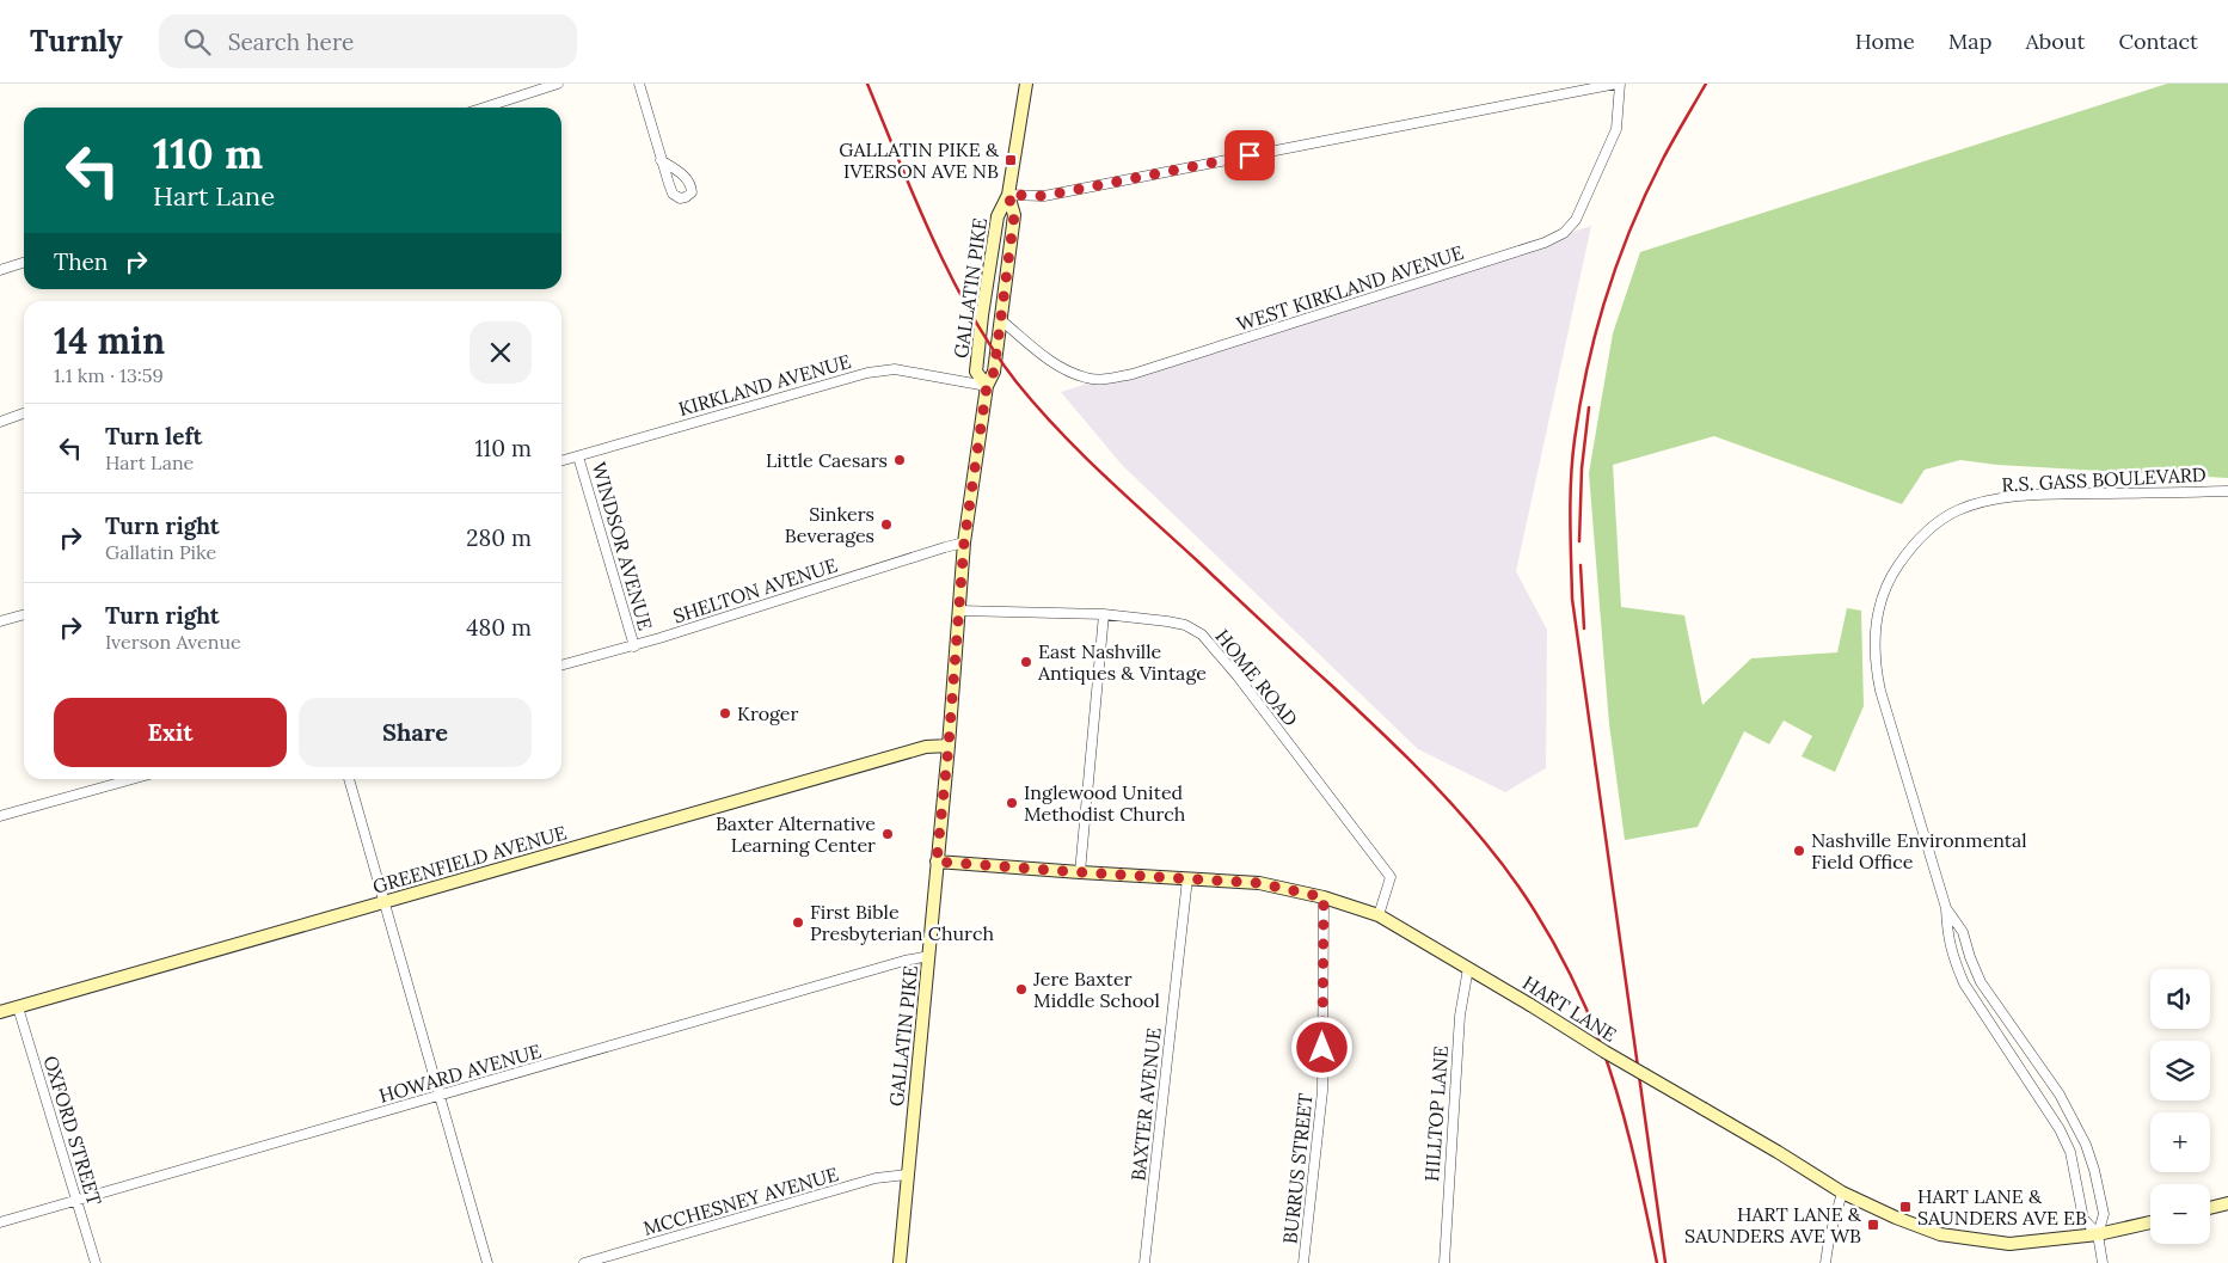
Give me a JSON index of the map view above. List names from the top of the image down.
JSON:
{
  "streets": {
    "main road": ["GALLATIN PIKE", "GREENFIELD AVENUE", "HART LANE"],
    "street": [
      "WEST KIRKLAND AVENUE",
      "KIRKLAND AVENUE",
      "R.S. GASS BOULEVARD",
      "WINDSOR AVENUE",
      "SHELTON AVENUE",
      "HOME ROAD",
      "HOWARD AVENUE",
      "BAXTER AVENUE",
      "HILLTOP LANE",
      "OXFORD STREET",
      "BURRUS STREET",
      "MCCHESNEY AVENUE"
    ]
  },
  "crossings": [
    ["GALLATIN PIKE", "WEST KIRKLAND AVENUE"],
    ["GALLATIN PIKE", "KIRKLAND AVENUE"],
    ["GALLATIN PIKE", "SHELTON AVENUE"],
    ["GALLATIN PIKE", "HOME ROAD"],
    ["GALLATIN PIKE", "GREENFIELD AVENUE"],
    ["GALLATIN PIKE", "HART LANE"],
    ["GALLATIN PIKE", "HOWARD AVENUE"],
    ["GALLATIN PIKE", "MCCHESNEY AVENUE"],
    ["KIRKLAND AVENUE", "WINDSOR AVENUE"],
    ["R.S. GASS BOULEVARD", "HART LANE"],
    ["WINDSOR AVENUE", "SHELTON AVENUE"],
    ["HOME ROAD", "HART LANE"],
    ["GREENFIELD AVENUE", "OXFORD STREET"],
    ["HART LANE", "BAXTER AVENUE"],
    ["HART LANE", "HILLTOP LANE"],
    ["HART LANE", "BURRUS STREET"],
    ["HOWARD AVENUE", "OXFORD STREET"]
  ],
  "places": {
    "transit": ["GALLATIN PIKE & IVERSON AVE NB", "HART LANE & SAUNDERS AVE EB", "HART LANE & SAUNDERS AVE WB"],
    "other": [
      "Little Caesars",
      "Sinkers Beverages",
      "East Nashville Antiques & Vintage",
      "Kroger",
      "Inglewood United Methodist Church",
      "Baxter Alternative Learning Center",
      "Nashville Environmental Field Office",
      "First Bible Presbyterian Church",
      "Jere Baxter Middle School"
    ]
  },
  "page": {
    "header": "Turnly",
    "search": "Search here",
    "nav": [
      "Home",
      "Map",
      "About",
      "Contact"
    ],
    "turn": ["110 m", "Hart Lane"],
    "then": "Then",
    "heading": ["14 min", "1.1 km · 13:59"],
    "list": [
      {
        "name": "Turn left",
        "note": "Hart Lane",
        "value": "110 m"
      },
      {
        "name": "Turn right",
        "note": "Gallatin Pike",
        "value": "280 m"
      },
      {
        "name": "Turn right",
        "note": "Iverson Avenue",
        "value": "480 m"
      }
    ],
    "buttons": ["Exit", "Share"],
    "map_buttons": ["+", "−"]
  }
}
